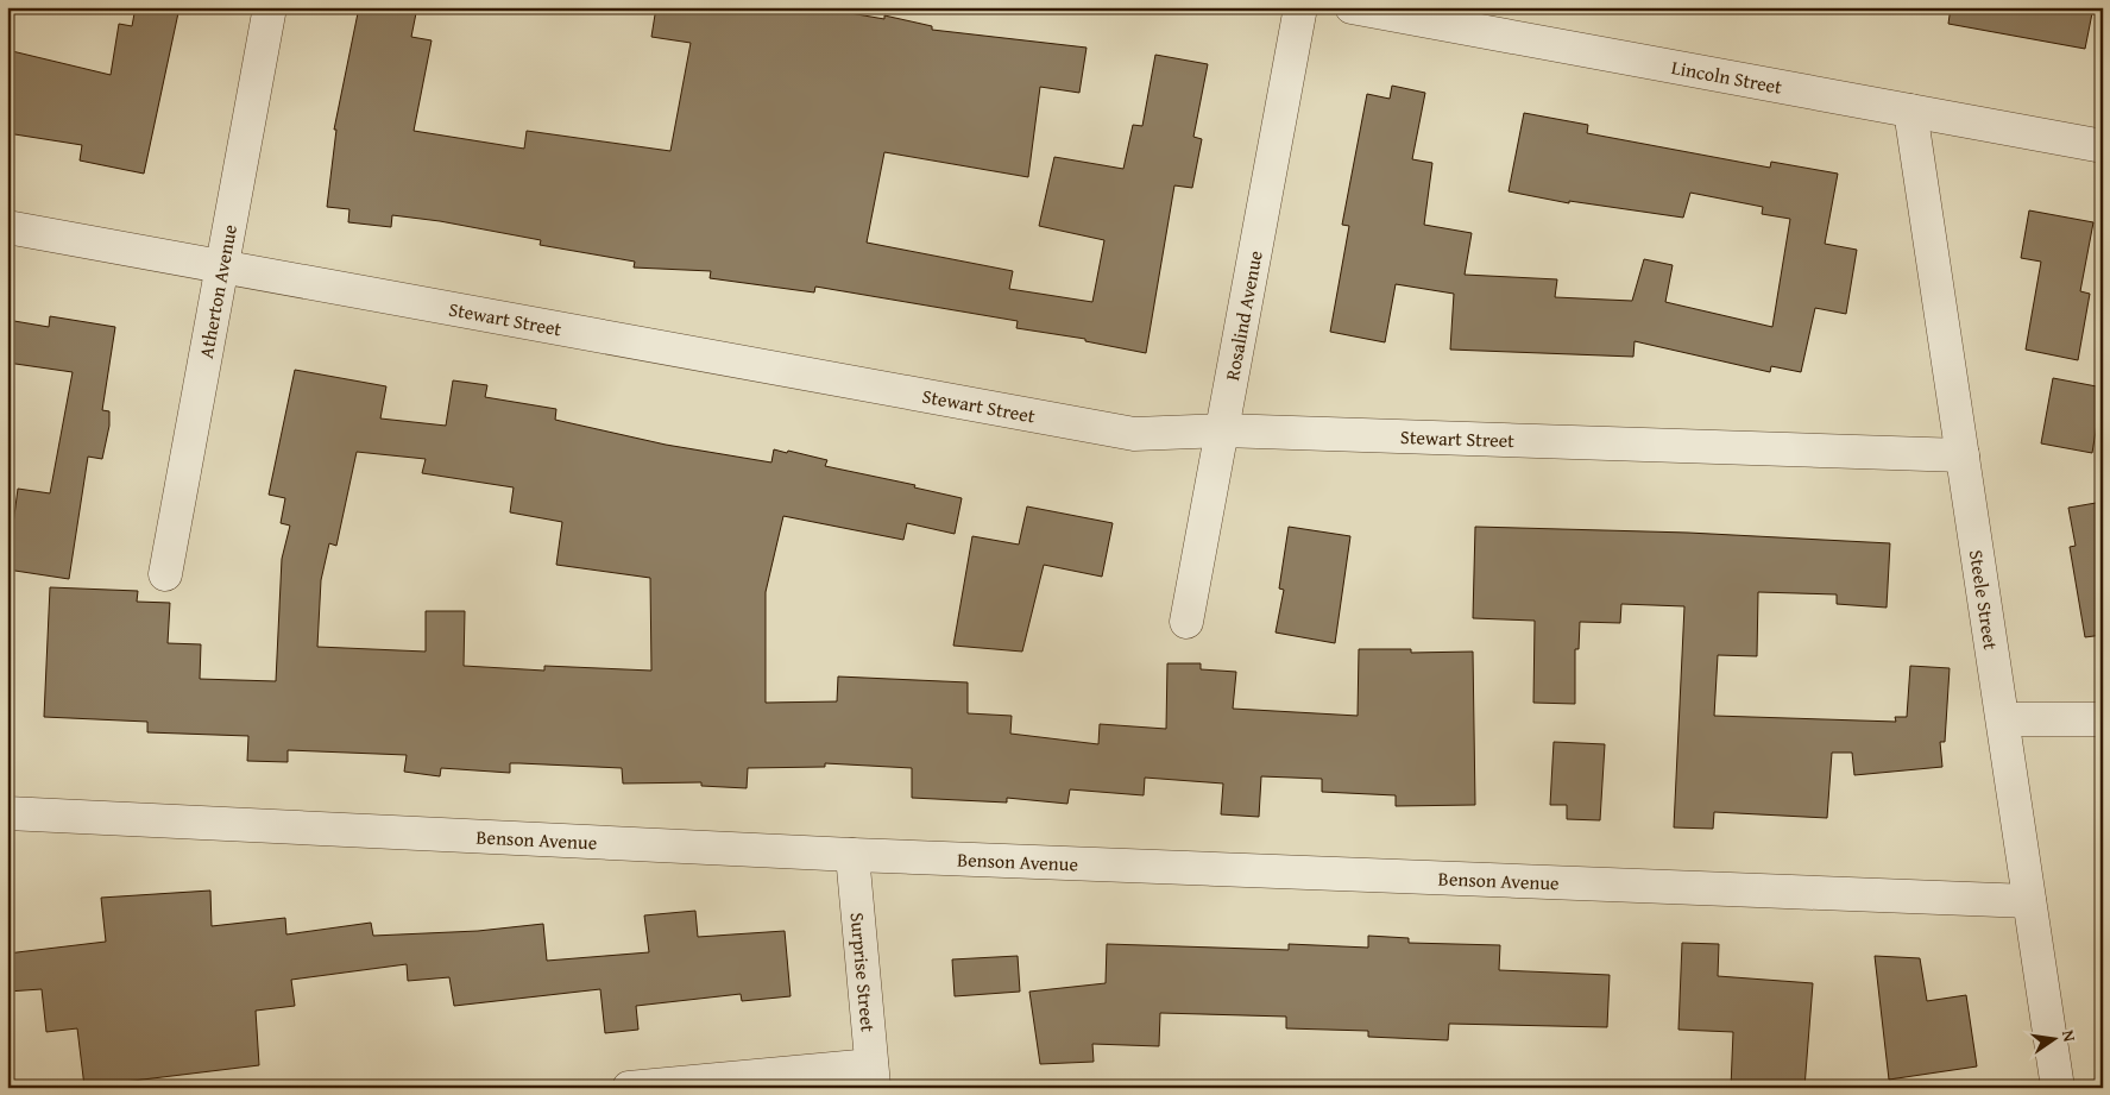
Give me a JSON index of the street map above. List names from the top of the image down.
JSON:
{
  "streets": {
    "street": [
      "Lincoln Street",
      "Atherton Avenue",
      "Rosalind Avenue",
      "Stewart Street",
      "Steele Street",
      "Benson Avenue",
      "Surprise Street"
    ]
  },
  "crossings": [
    ["Lincoln Street", "Steele Street"],
    ["Atherton Avenue", "Stewart Street"],
    ["Rosalind Avenue", "Stewart Street"],
    ["Stewart Street", "Steele Street"],
    ["Steele Street", "Benson Avenue"],
    ["Benson Avenue", "Surprise Street"]
  ],
  "north": "right"
}
